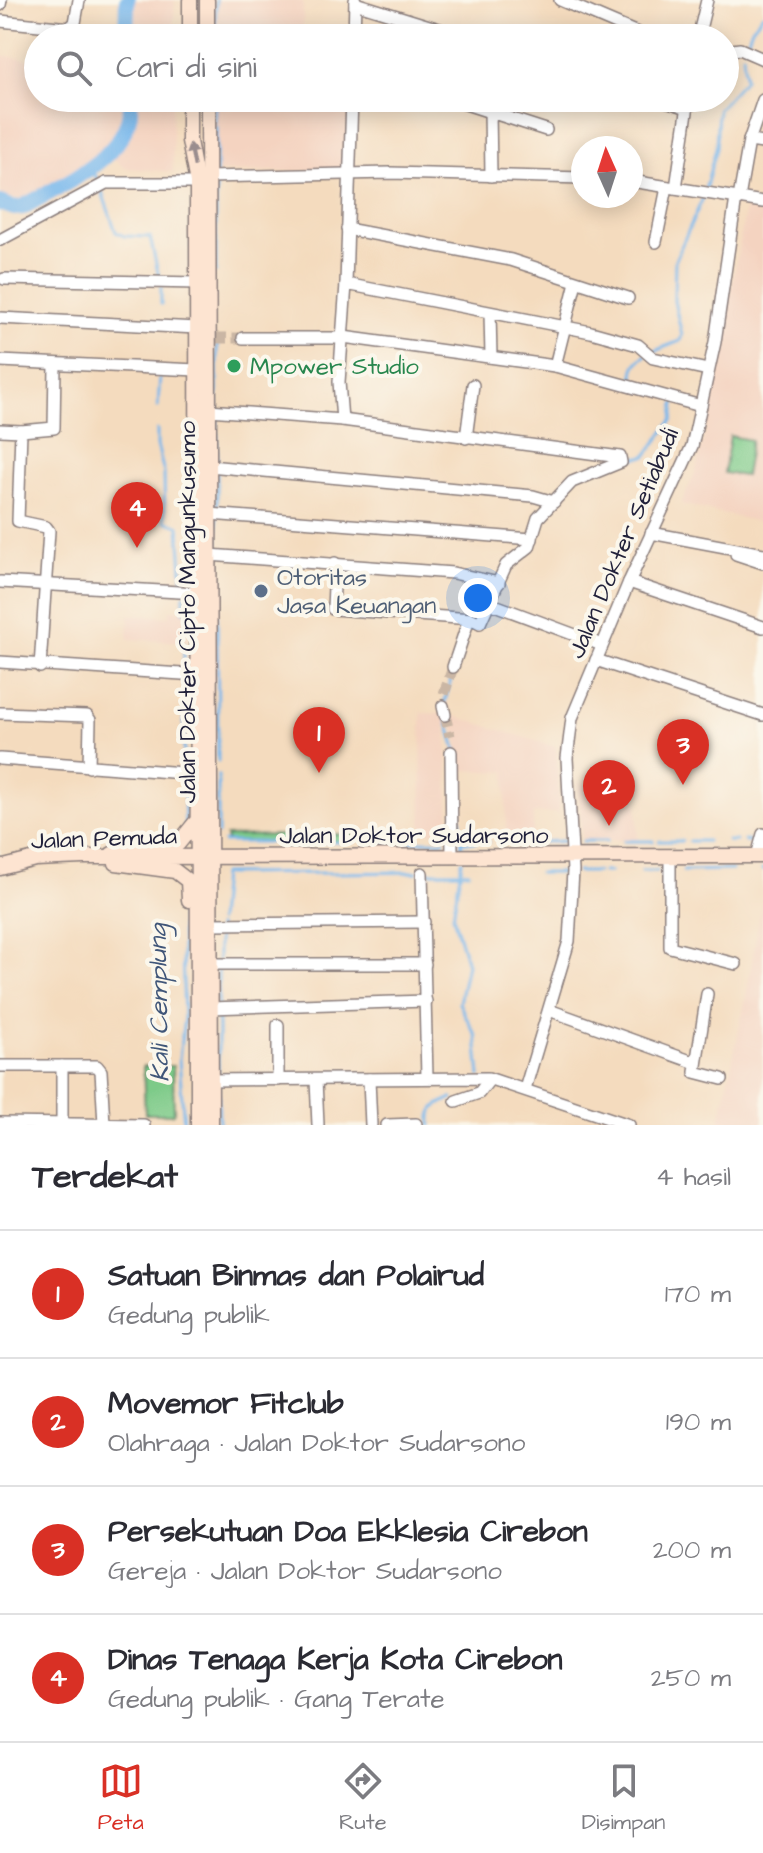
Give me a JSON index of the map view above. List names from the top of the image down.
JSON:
{
  "streets": {
    "main road": ["Jalan Dokter Cipto Mangunkusumo", "Jalan Doktor Sudarsono", "Jalan Pemuda"],
    "street": ["Jalan Dokter Setiabudi"]
  },
  "crossings": [
    ["Jalan Dokter Setiabudi", "Jalan Doktor Sudarsono"],
    ["Jalan Dokter Cipto Mangunkusumo", "Jalan Doktor Sudarsono"],
    ["Jalan Dokter Cipto Mangunkusumo", "Jalan Pemuda"],
    ["Jalan Doktor Sudarsono", "Jalan Pemuda"]
  ],
  "water": ["Kali Cemplung"],
  "places": ["Mpower Studio", "Otoritas Jasa Keuangan"],
  "north": "top",
  "page": {
    "search": "Cari di sini",
    "pins": [
      "4",
      "1",
      "3",
      "2"
    ],
    "heading": ["Terdekat", "4 hasil"],
    "list": [
      {
        "mark": "1",
        "name": "Satuan Binmas dan Polairud",
        "note": "Gedung publik",
        "value": "170 m"
      },
      {
        "mark": "2",
        "name": "Movemor Fitclub",
        "note": "Olahraga · Jalan Doktor Sudarsono",
        "value": "190 m"
      },
      {
        "mark": "3",
        "name": "Persekutuan Doa Ekklesia Cirebon",
        "note": "Gereja · Jalan Doktor Sudarsono",
        "value": "200 m"
      },
      {
        "mark": "4",
        "name": "Dinas Tenaga Kerja Kota Cirebon",
        "note": "Gedung publik · Gang Terate",
        "value": "250 m"
      }
    ],
    "nav": ["Peta", "Rute", "Disimpan"]
  }
}
